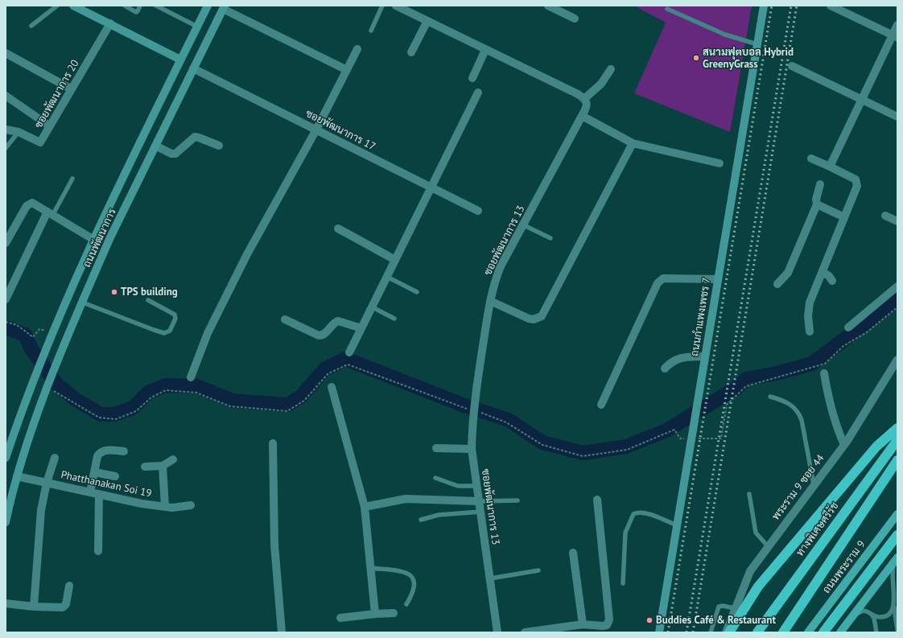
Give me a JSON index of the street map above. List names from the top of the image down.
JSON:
{
  "streets": {
    "highway": ["ทางพิเศษศรีรัช"],
    "main road": ["ถนนพัฒนาการ", "ถนนกำแพงเพชร 7", "ถนนพระราม 9"],
    "street": [
      "ซอยพัฒนาการ 20",
      "ซอยพัฒนาการ 17",
      "ซอยพัฒนาการ 13",
      "Phatthanakan Soi 19",
      "พระราม 9 ซอย 44"
    ]
  },
  "crossings": [
    ["ซอยพัฒนาการ 17", "ถนนพัฒนาการ"],
    ["ถนนพัฒนาการ", "Phatthanakan Soi 19"]
  ],
  "places": ["สนามฟุตบอล Hybrid GreenyGrass", "TPS building", "Buddies Café & Restaurant"]
}
